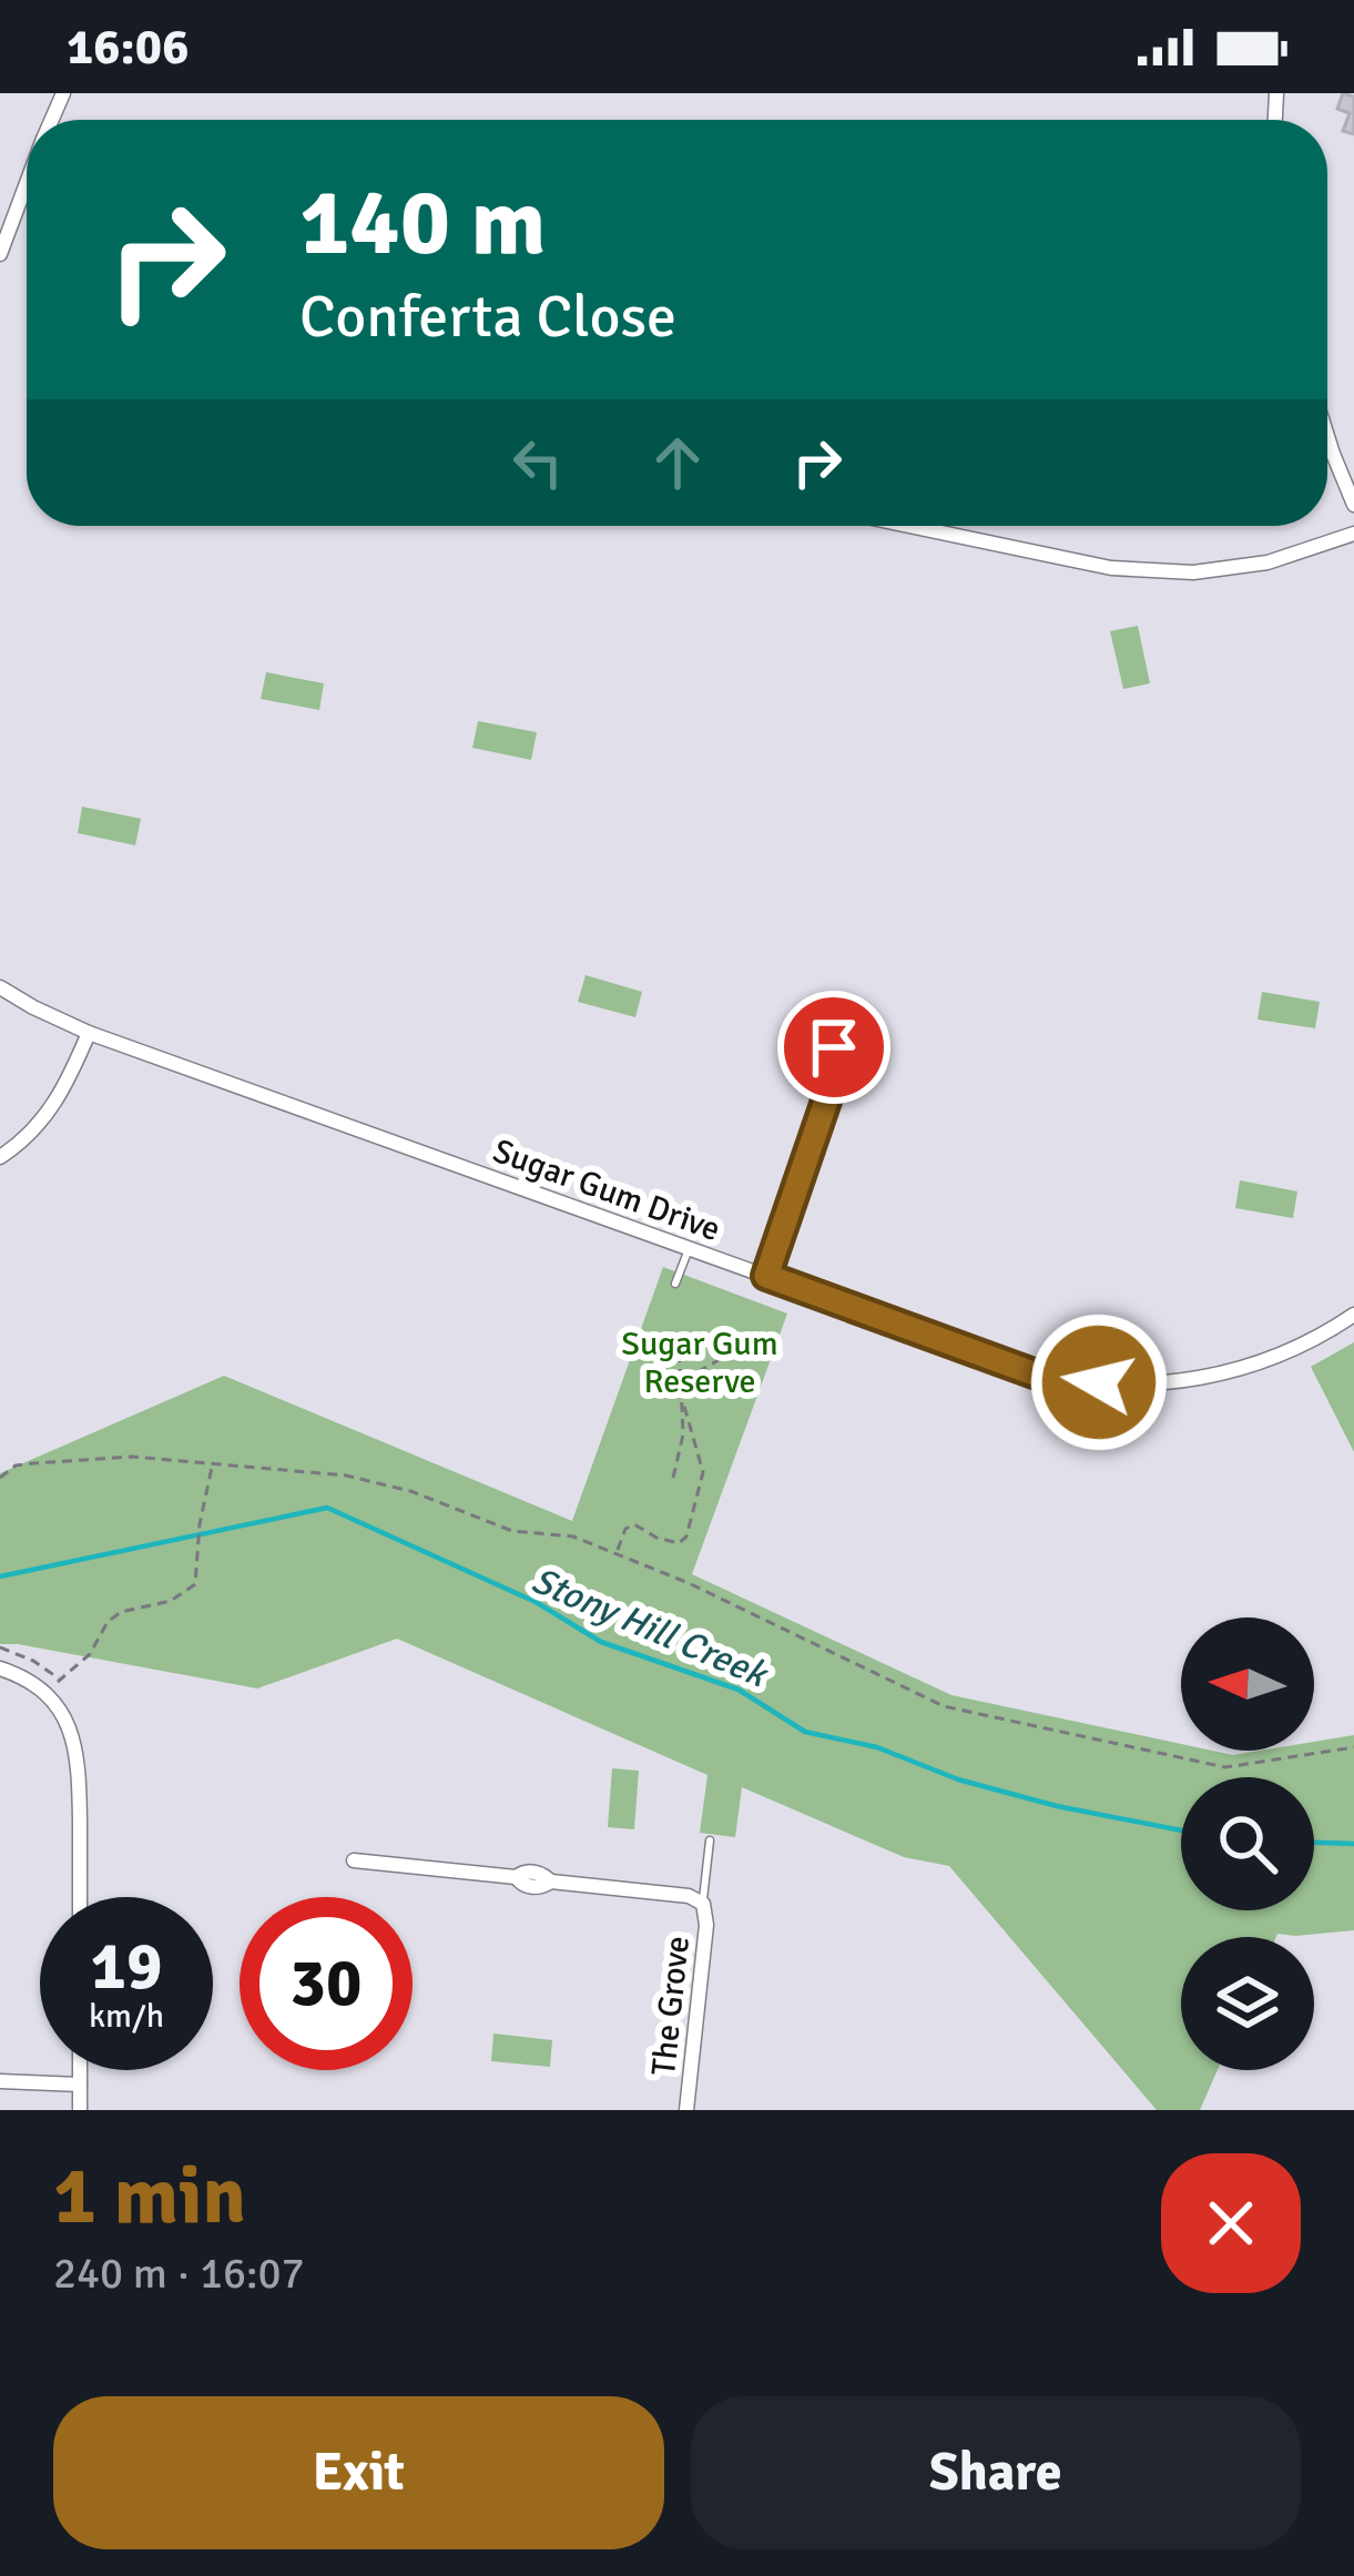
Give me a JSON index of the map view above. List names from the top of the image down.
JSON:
{
  "streets": {
    "street": ["Sugar Gum Drive", "The Grove"]
  },
  "water": ["Stony Hill Creek"],
  "parks": ["Sugar Gum Reserve"],
  "north": "left",
  "page": {
    "status": "16:06",
    "turn": ["140 m", "Conferta Close"],
    "speed": "19 km/h",
    "limit": "30",
    "heading": ["1 min", "240 m · 16:07"],
    "buttons": ["Exit", "Share"]
  }
}
